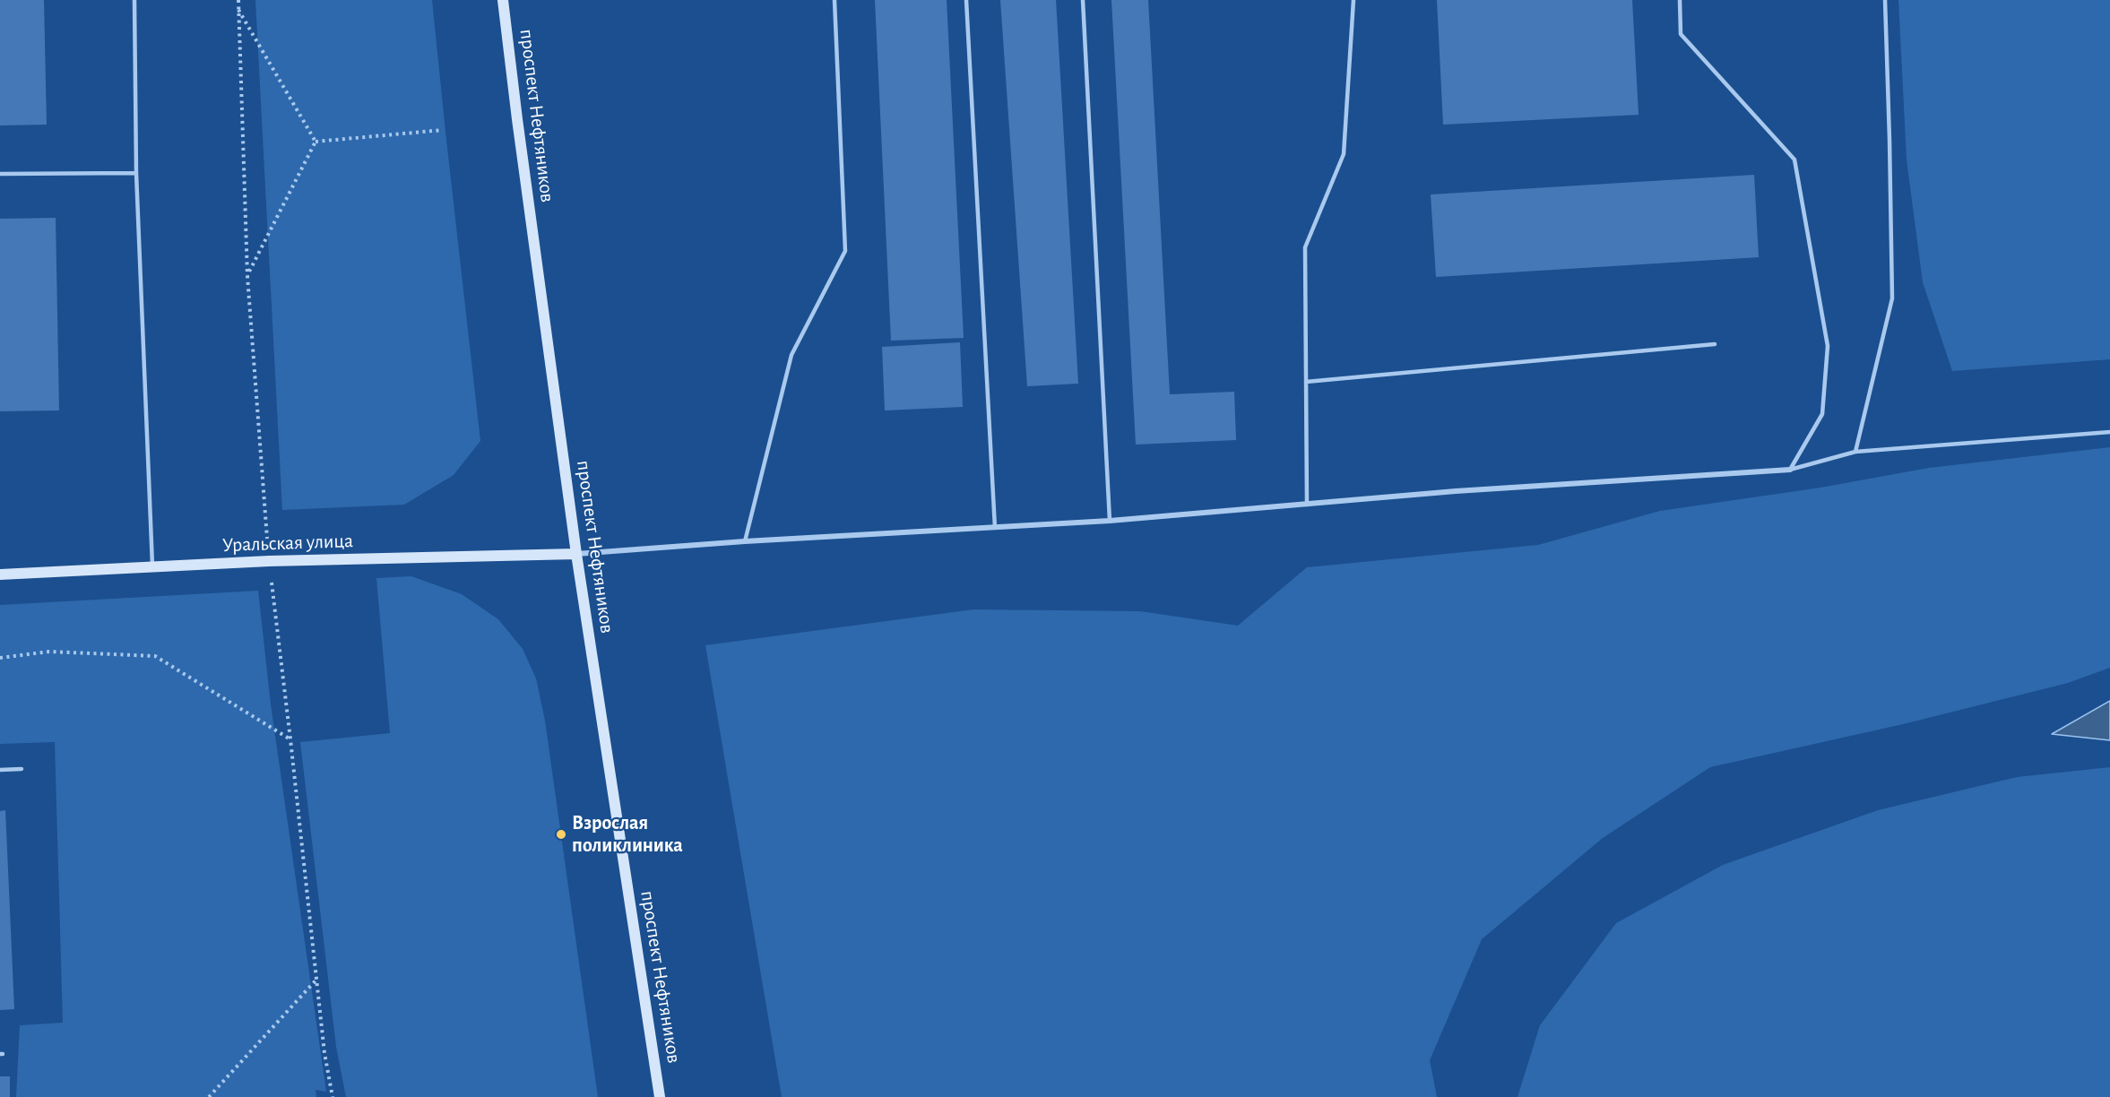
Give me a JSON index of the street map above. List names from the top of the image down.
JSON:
{
  "streets": {
    "main road": ["проспект Нефтяников", "Уральская улица"]
  },
  "crossings": [
    ["проспект Нефтяников", "Уральская улица"]
  ],
  "places": ["Взрослая поликлиника"]
}
